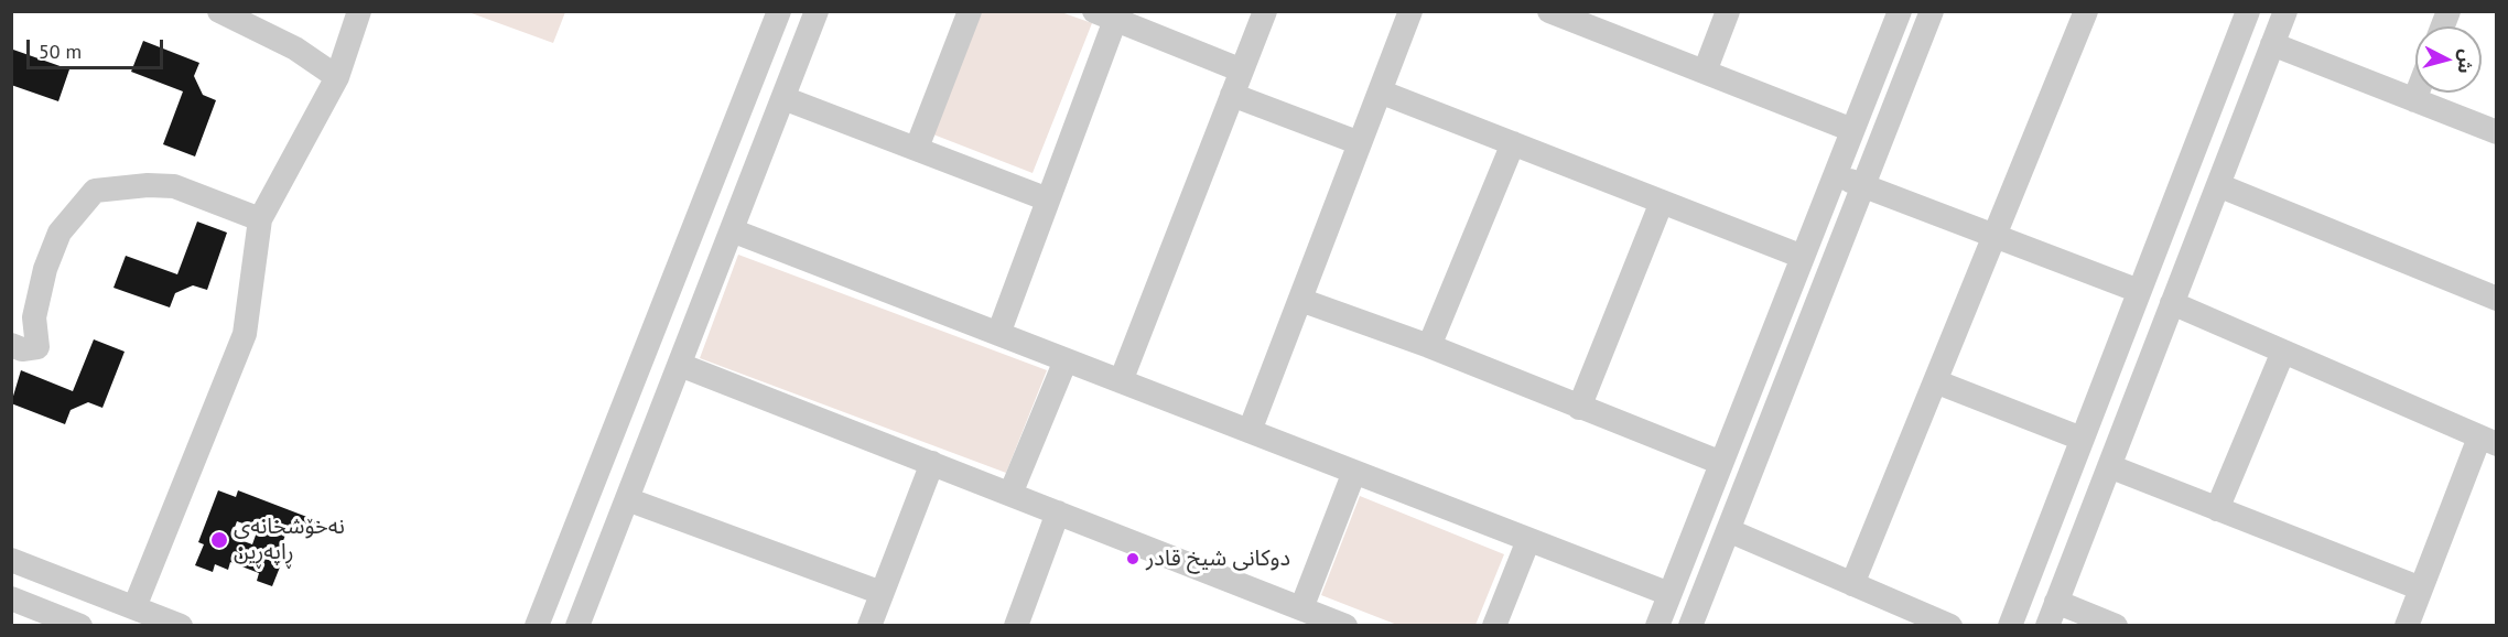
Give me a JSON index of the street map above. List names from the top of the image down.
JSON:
{
  "places": ["نەخۆشخانەی ڕاپەڕین", "دوکانی شیخ قادر"],
  "scale_bar": "50 m",
  "north": "right"
}
